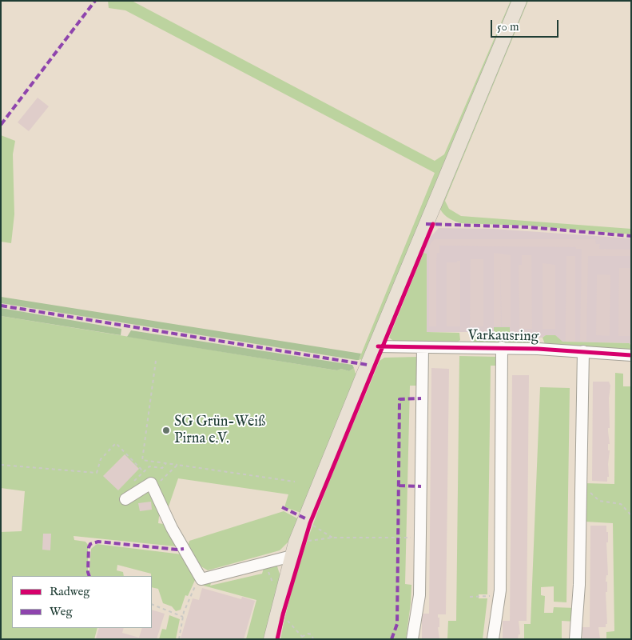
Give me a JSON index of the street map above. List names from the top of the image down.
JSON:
{
  "streets": {
    "street": ["Varkausring"]
  },
  "places": ["SG Grün-Weiß Pirna e.V."],
  "legend": ["Radweg", "Weg"],
  "scale_bar": "50 m"
}
